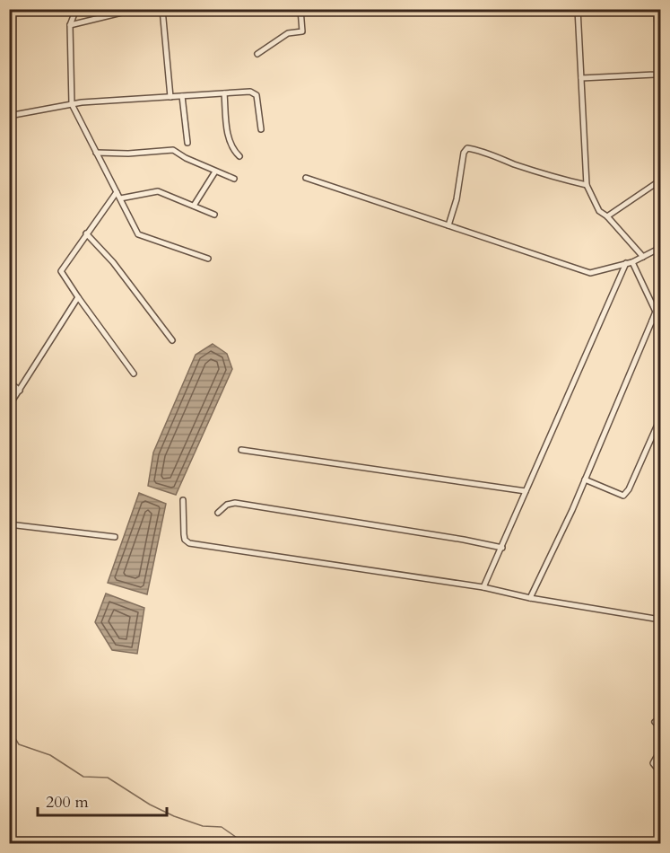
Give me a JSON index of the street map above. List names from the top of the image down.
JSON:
{
  "scale_bar": "200 m"
}
